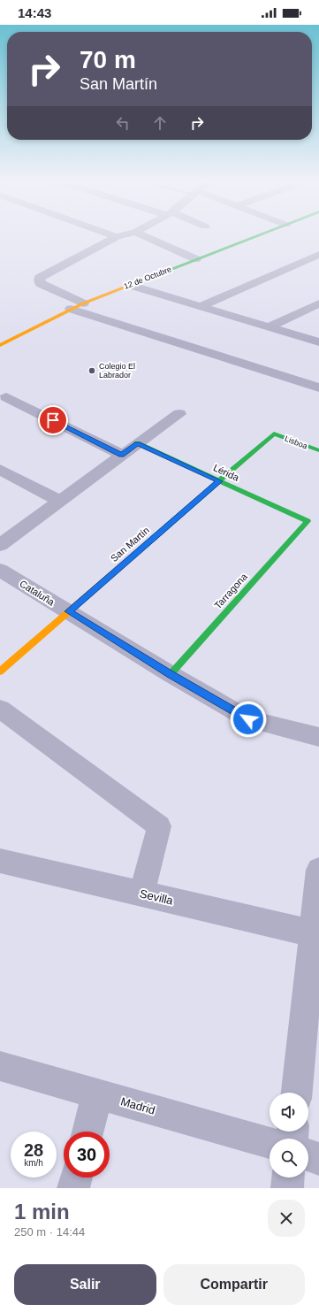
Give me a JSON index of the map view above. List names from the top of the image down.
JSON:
{
  "streets": {
    "street": [
      "12 de Octubre",
      "Lisboa",
      "Lérida",
      "San Martín",
      "Tarragona",
      "Cataluña",
      "Sevilla",
      "Madrid"
    ]
  },
  "crossings": [
    ["Lisboa", "San Martín"],
    ["Lérida", "San Martín"],
    ["Lérida", "Tarragona"],
    ["San Martín", "Cataluña"],
    ["Tarragona", "Cataluña"]
  ],
  "places": ["Colegio El Labrador"],
  "page": {
    "status": "14:43",
    "turn": ["70 m", "San Martín"],
    "speed": "28 km/h",
    "limit": "30",
    "heading": ["1 min", "250 m · 14:44"],
    "buttons": ["Salir", "Compartir"]
  }
}
